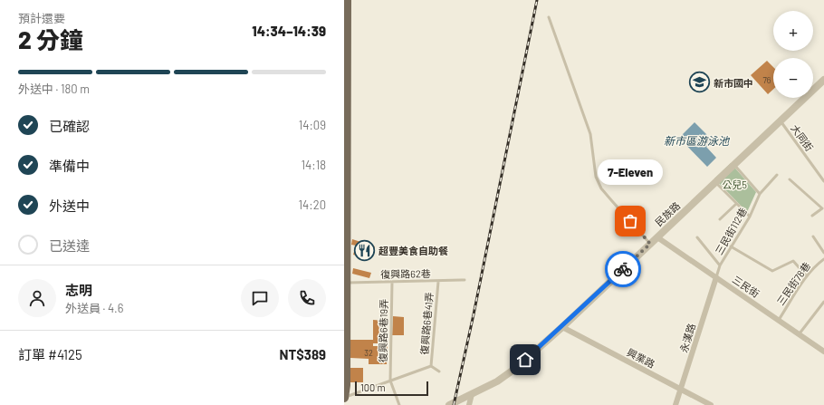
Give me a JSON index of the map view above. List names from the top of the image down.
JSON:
{
  "streets": {
    "street": [
      "民族路",
      "三民街",
      "永漢路",
      "興業路"
    ],
    "lane": [
      "大同街",
      "三民街112巷",
      "復興路62巷",
      "三民街78巷",
      "復興路6巷41弄",
      "復興路6巷19弄"
    ]
  },
  "crossings": [
    ["大同街", "民族路"],
    ["民族路", "三民街"],
    ["民族路", "興業路"],
    ["三民街112巷", "三民街"],
    ["三民街112巷", "永漢路"],
    ["復興路62巷", "復興路6巷41弄"],
    ["復興路62巷", "復興路6巷19弄"],
    ["三民街78巷", "三民街"],
    ["三民街", "永漢路"],
    ["永漢路", "興業路"]
  ],
  "water": ["新市區游泳池"],
  "parks": ["公兒5"],
  "places": {
    "school or university": ["新市國中"],
    "other": ["7-Eleven"],
    "restaurant": ["超豐美食自助餐"]
  },
  "house_numbers": ["76", "32"],
  "scale_bar": "100 m",
  "page": {
    "heading": ["2 分鐘", "預計還要", "14:34–14:39"],
    "panel": [
      "志明",
      "外送員 · 4.6",
      "訂單 #4125",
      "NT$389"
    ],
    "map_buttons": ["+", "−"],
    "bar": "外送中 · 180 m",
    "list": [
      ["已確認", "14:09"],
      ["準備中", "14:18"],
      ["外送中", "14:20"],
      "已送達"
    ],
    "bubble": "7-Eleven",
    "scale": "100 m"
  }
}
